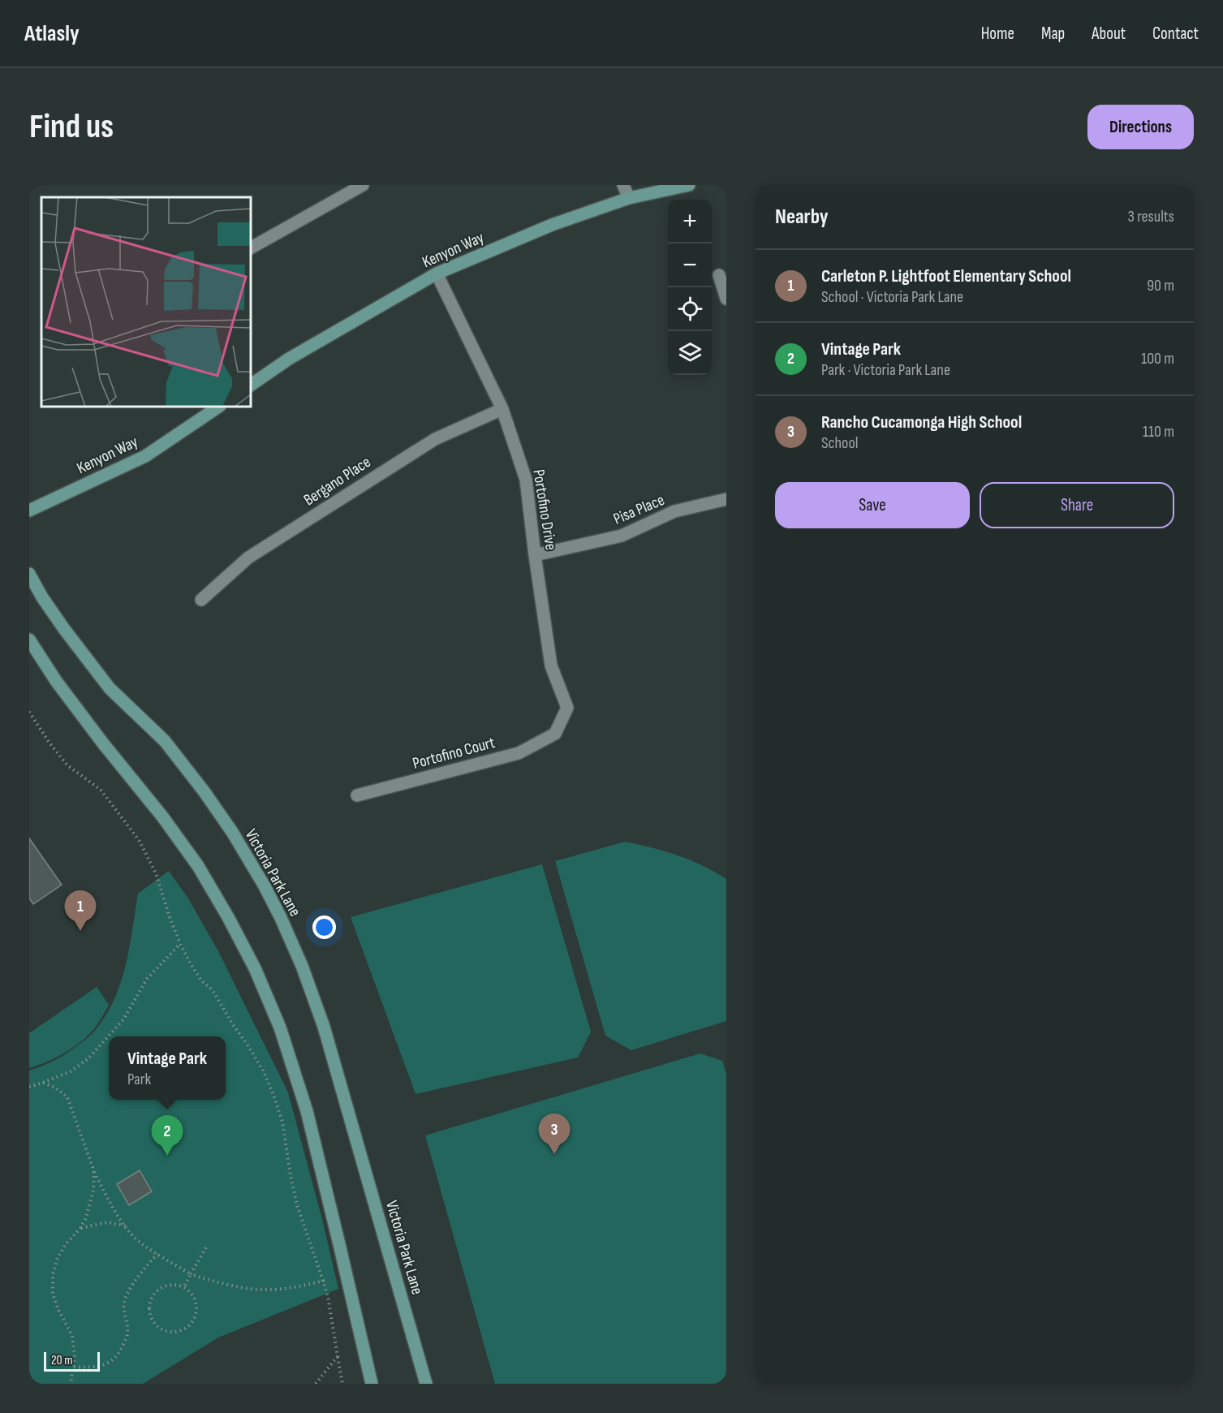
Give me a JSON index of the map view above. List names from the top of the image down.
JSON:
{
  "streets": {
    "street": [
      "Kenyon Way",
      "Bergano Place",
      "Pisa Place",
      "Portofino Drive",
      "Portofino Court",
      "Victoria Park Lane"
    ]
  },
  "crossings": [
    ["Kenyon Way", "Portofino Drive"],
    ["Bergano Place", "Portofino Drive"],
    ["Pisa Place", "Portofino Drive"],
    ["Portofino Drive", "Portofino Court"]
  ],
  "scale_bar": "20 m",
  "page": {
    "header": "Atlasly",
    "nav": [
      "Home",
      "Map",
      "About",
      "Contact"
    ],
    "buttons": [
      "Directions",
      ["Save", "Share"]
    ],
    "title": "Find us",
    "heading": ["Nearby", "3 results"],
    "map_buttons": ["+", "−"],
    "list": [
      {
        "mark": "1",
        "name": "Carleton P. Lightfoot Elementary School",
        "note": "School · Victoria Park Lane",
        "value": "90 m"
      },
      {
        "mark": "2",
        "name": "Vintage Park",
        "note": "Park · Victoria Park Lane",
        "value": "100 m"
      },
      {
        "mark": "3",
        "name": "Rancho Cucamonga High School",
        "note": "School",
        "value": "110 m"
      }
    ],
    "pins": ["1", "3", "2"],
    "popup": ["Vintage Park", "Park"],
    "scale": "20 m"
  }
}
